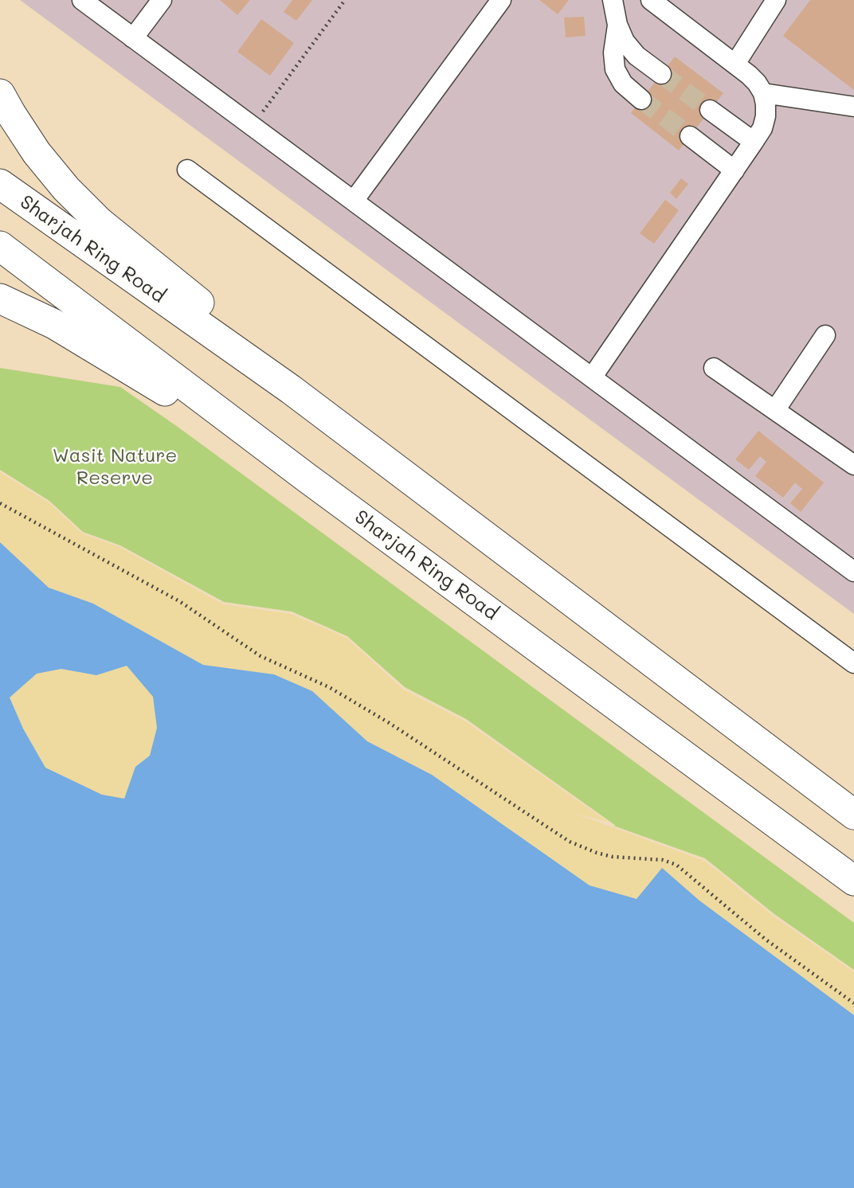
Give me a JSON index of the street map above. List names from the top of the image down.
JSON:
{
  "streets": {
    "highway": ["Sharjah Ring Road"]
  },
  "parks": ["Wasit Nature Reserve"]
}
